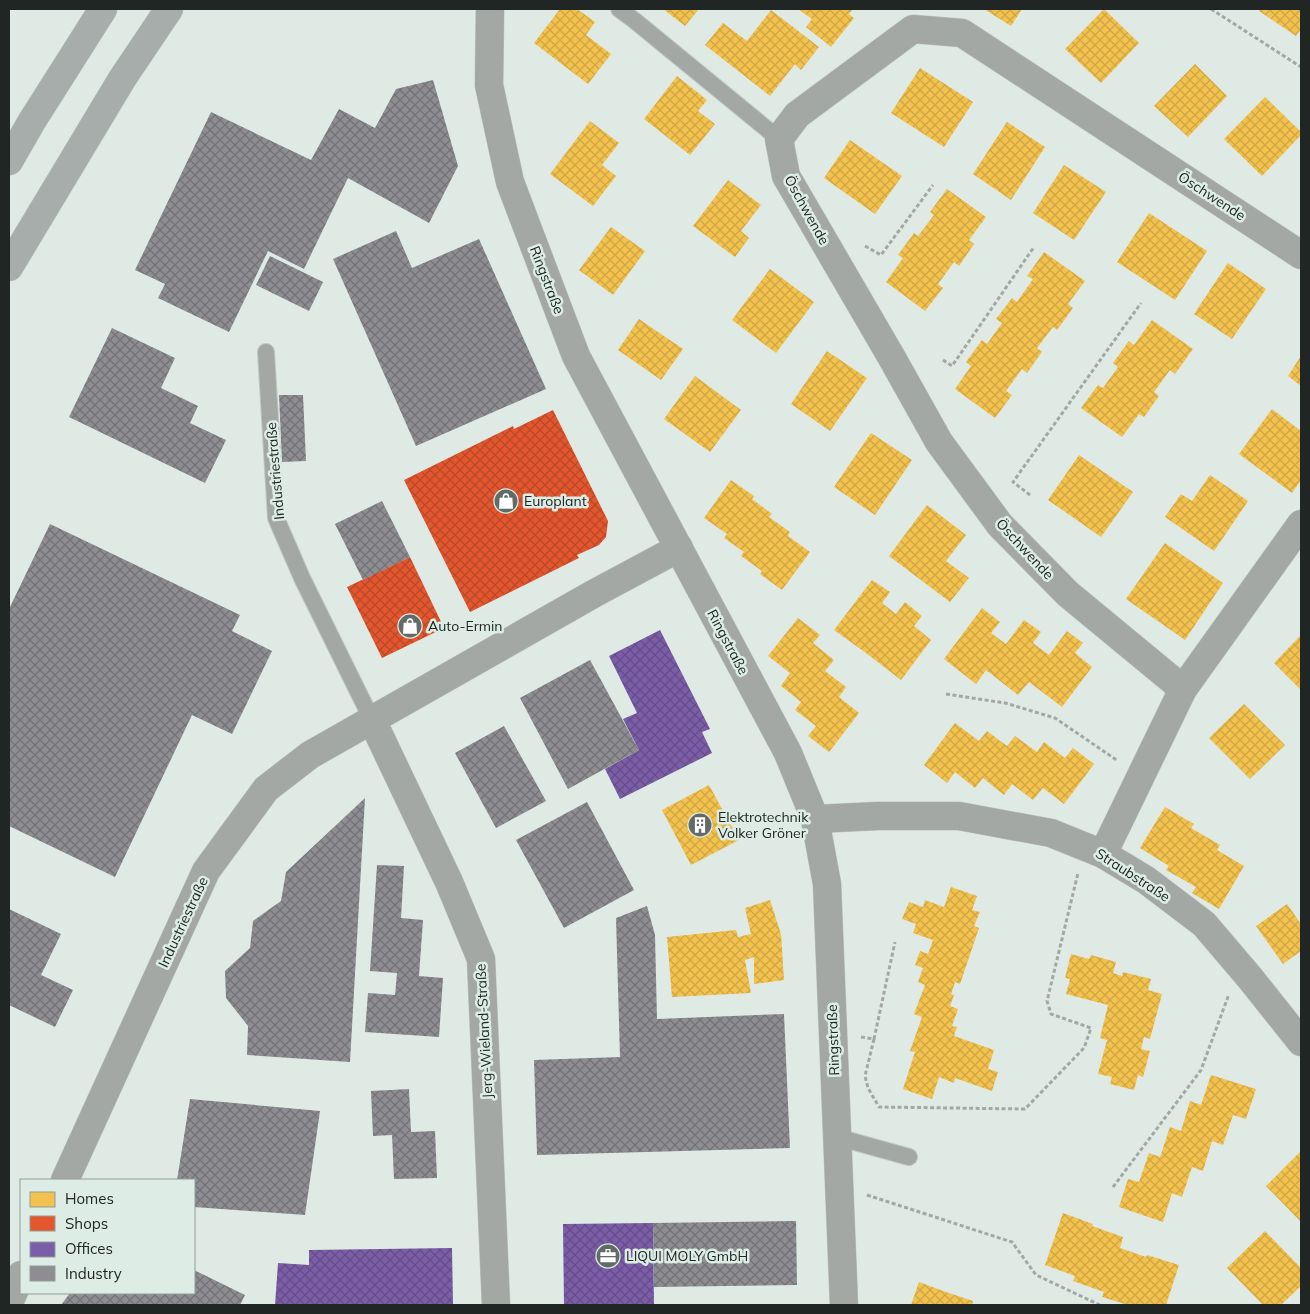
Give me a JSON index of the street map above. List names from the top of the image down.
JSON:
{
  "streets": {
    "street": [
      "Öschwende",
      "Ringstraße",
      "Industriestraße",
      "Straubstraße",
      "Jerg-Wieland-Straße"
    ]
  },
  "crossings": [
    ["Ringstraße", "Industriestraße"],
    ["Ringstraße", "Straubstraße"],
    ["Industriestraße", "Jerg-Wieland-Straße"]
  ],
  "places": {
    "shop": ["Europlant", "Auto-Ermin"],
    "building": ["Elektrotechnik Volker Gröner"],
    "office": ["LIQUI MOLY GmbH"]
  },
  "legend": [
    "Homes",
    "Shops",
    "Offices",
    "Industry"
  ]
}
